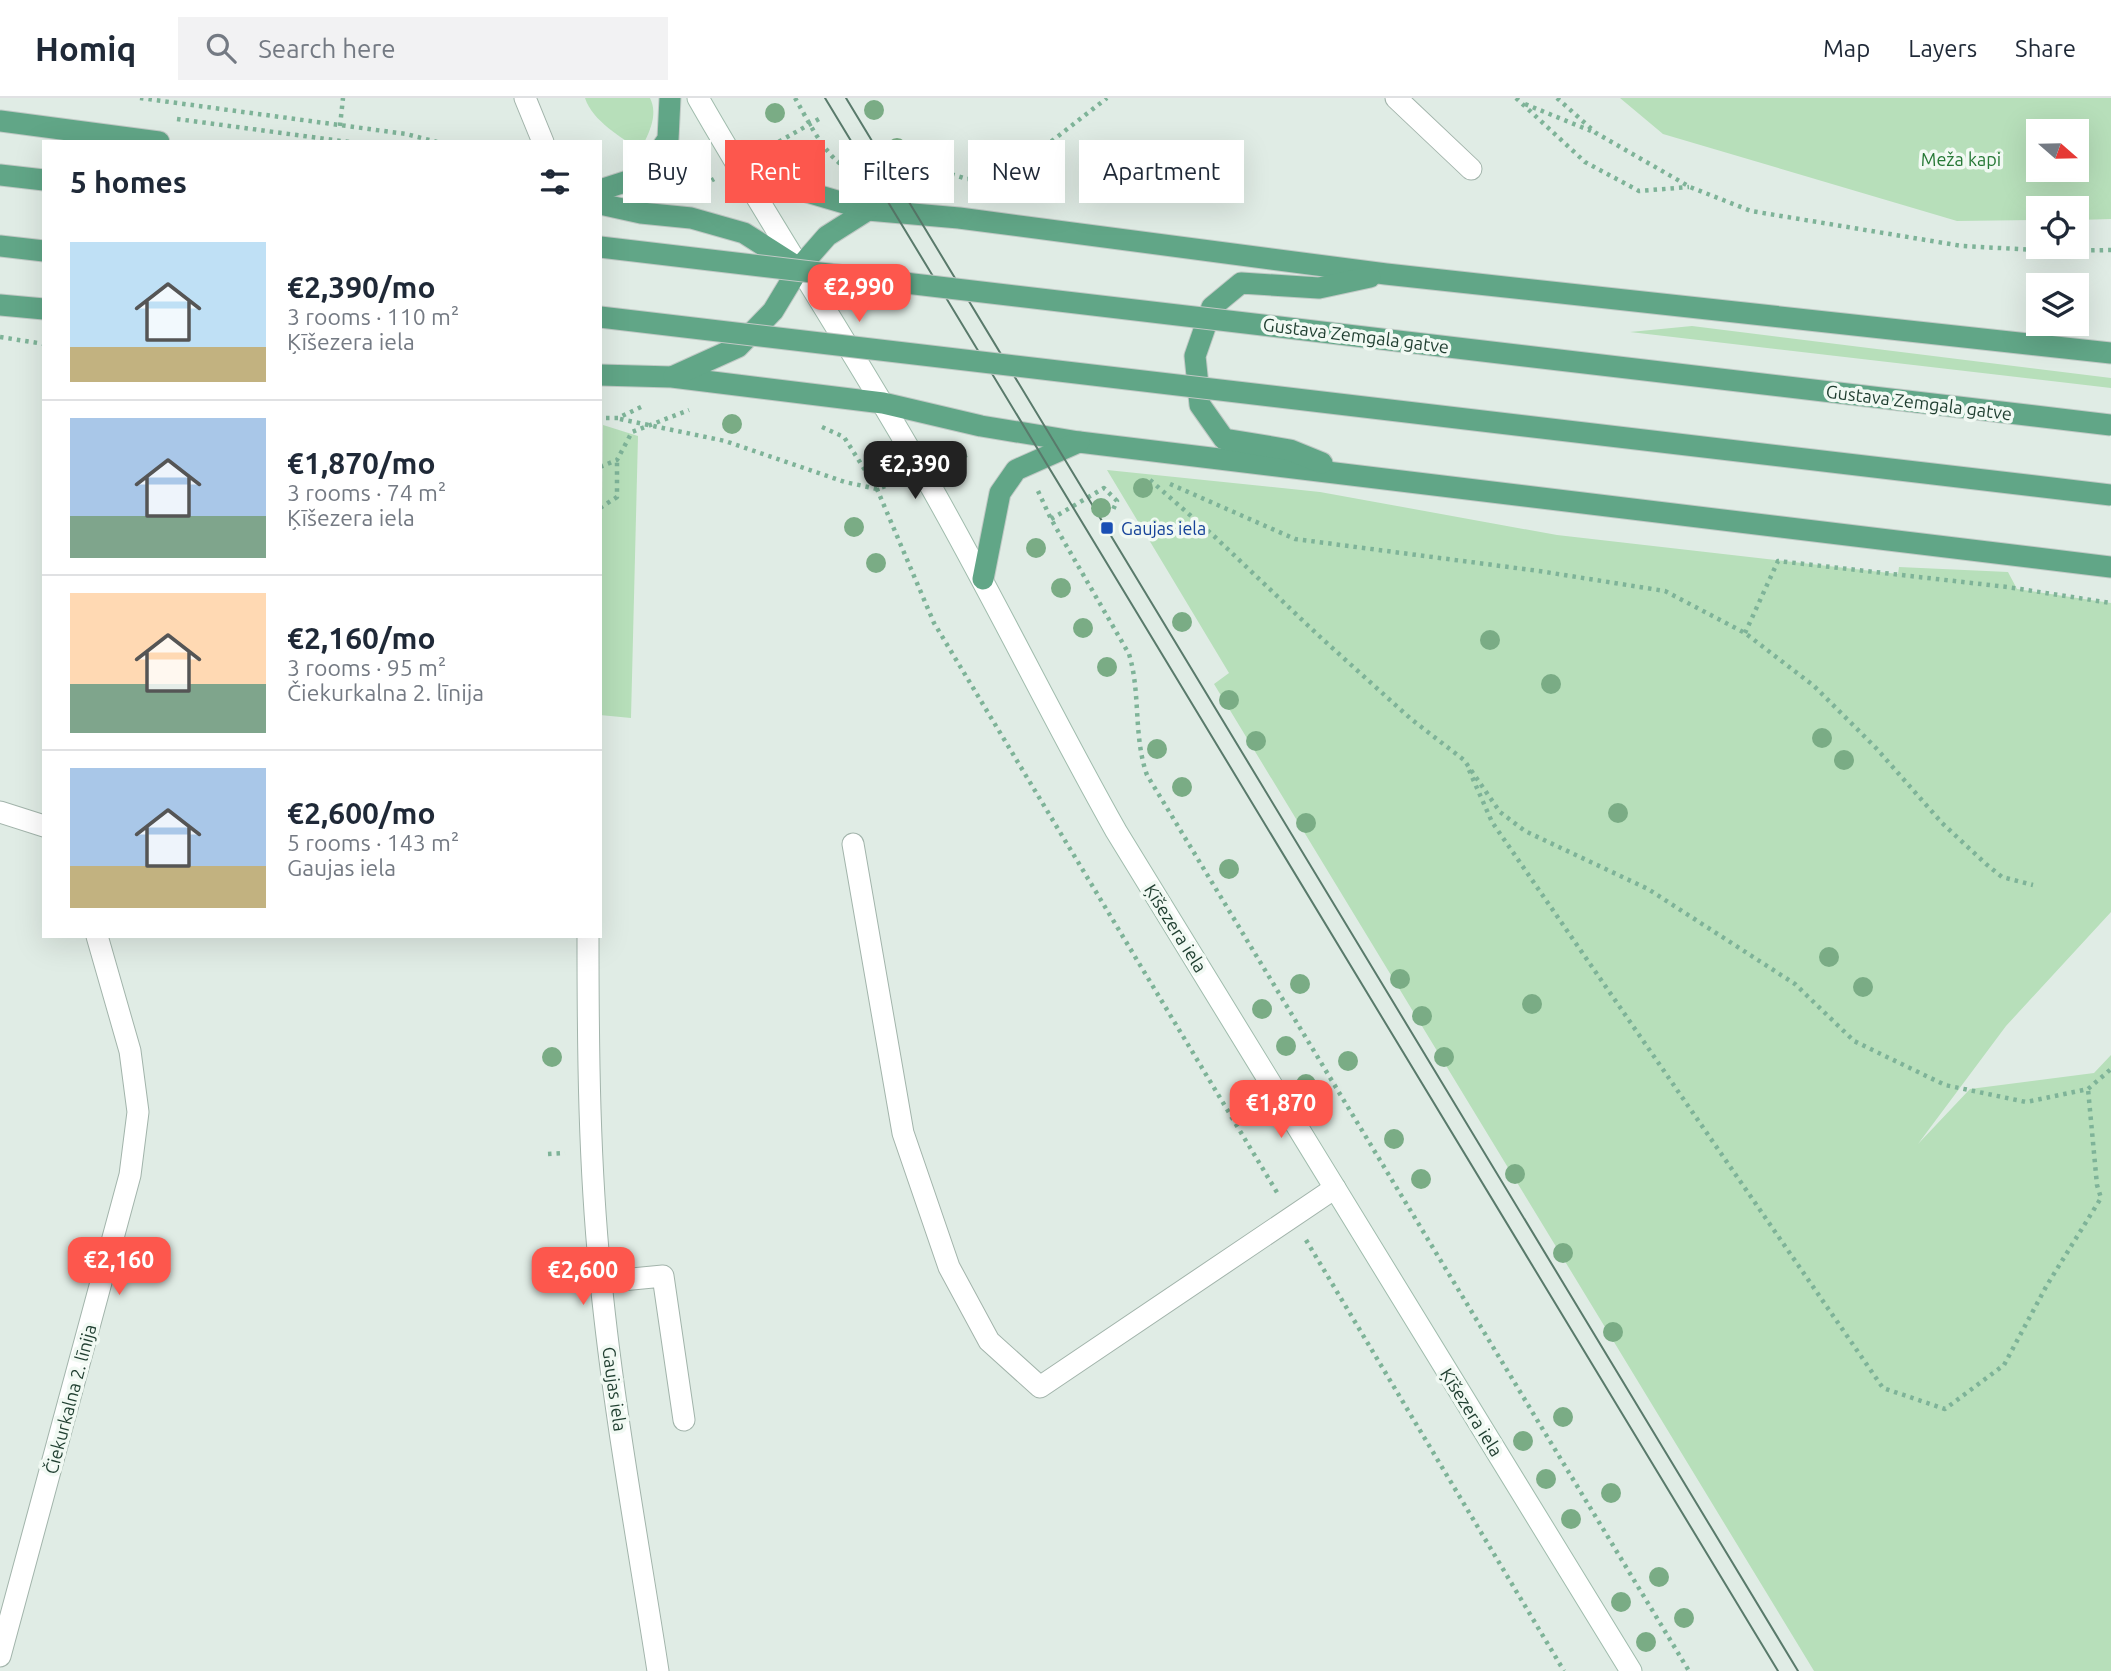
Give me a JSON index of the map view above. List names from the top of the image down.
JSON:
{
  "streets": {
    "main road": ["Gustava Zemgala gatve"],
    "street": ["Ķīšezera iela", "Gaujas iela", "Čiekurkalna 2. līnija"]
  },
  "parks": ["Meža kapi"],
  "places": {
    "transit": ["Gaujas iela"]
  },
  "north": "right",
  "page": {
    "header": "Homiq",
    "search": "Search here",
    "nav": ["Map", "Layers", "Share"],
    "chip": [
      "Buy",
      "Rent",
      "Filters",
      "New",
      "Apartment"
    ],
    "heading": "5 homes",
    "list": [
      {
        "name": "€2,390/mo",
        "note": "3 rooms · 110 m² · Ķīšezera iela"
      },
      {
        "name": "€1,870/mo",
        "note": "3 rooms · 74 m² · Ķīšezera iela"
      },
      {
        "name": "€2,160/mo",
        "note": "3 rooms · 95 m² · Čiekurkalna 2. līnija"
      },
      {
        "name": "€2,600/mo",
        "note": "5 rooms · 143 m² · Gaujas iela"
      }
    ],
    "price": [
      "€2,990",
      "€2,390",
      "€1,870",
      "€2,160",
      "€2,600"
    ]
  }
}
